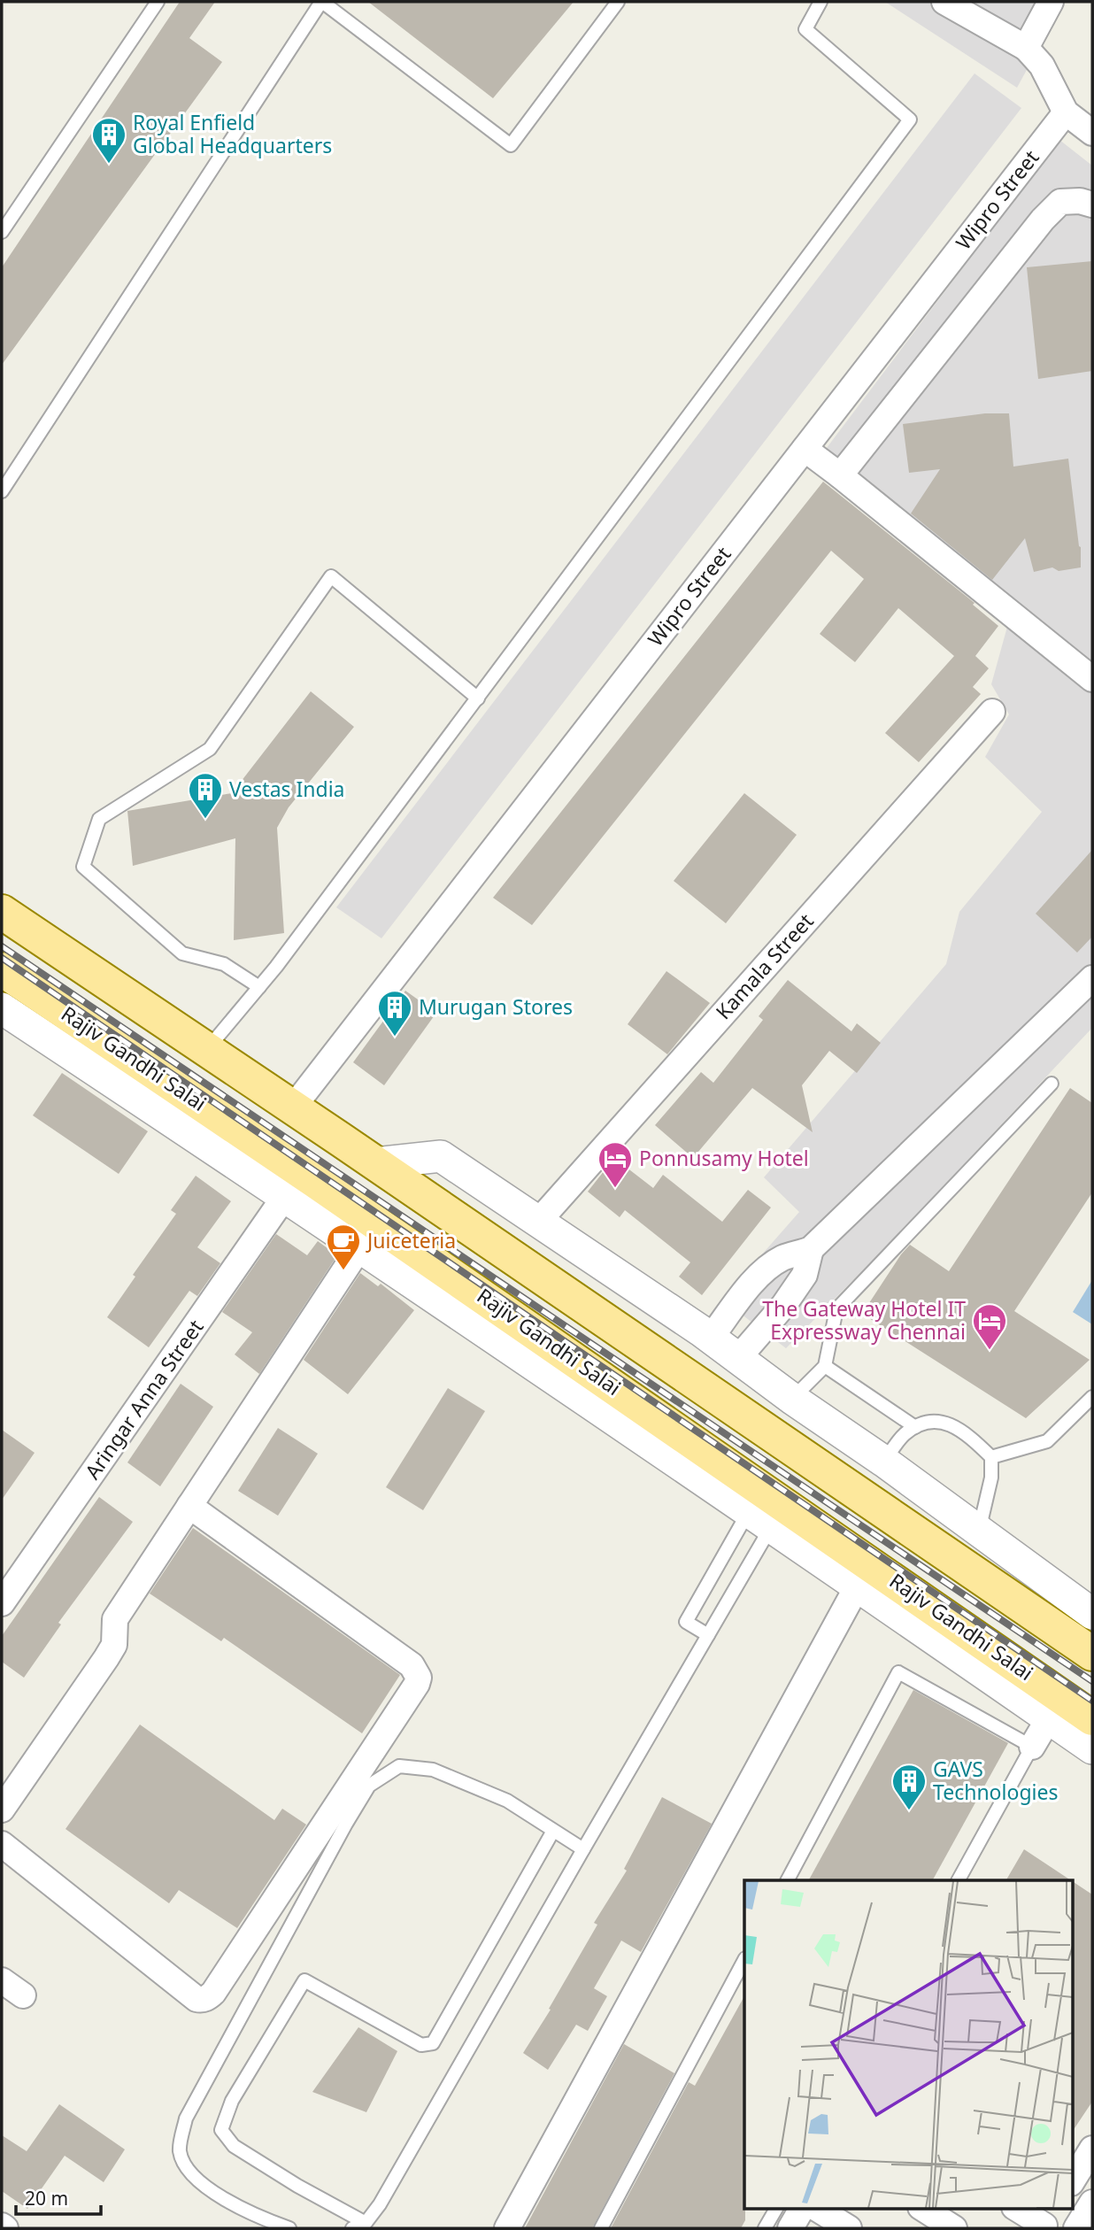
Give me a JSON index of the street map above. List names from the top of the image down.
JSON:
{
  "streets": {
    "main road": ["Rajiv Gandhi Salai"],
    "street": ["Wipro Street", "Kamala Street", "Aringar Anna Street"]
  },
  "places": {
    "building": [
      "Royal Enfield Global Headquarters",
      "Vestas India",
      "Murugan Stores",
      "GAVS Technologies"
    ],
    "hotel": ["Ponnusamy Hotel", "The Gateway Hotel IT Expressway Chennai"],
    "cafe": ["Juiceteria"]
  },
  "scale_bar": "20 m"
}
